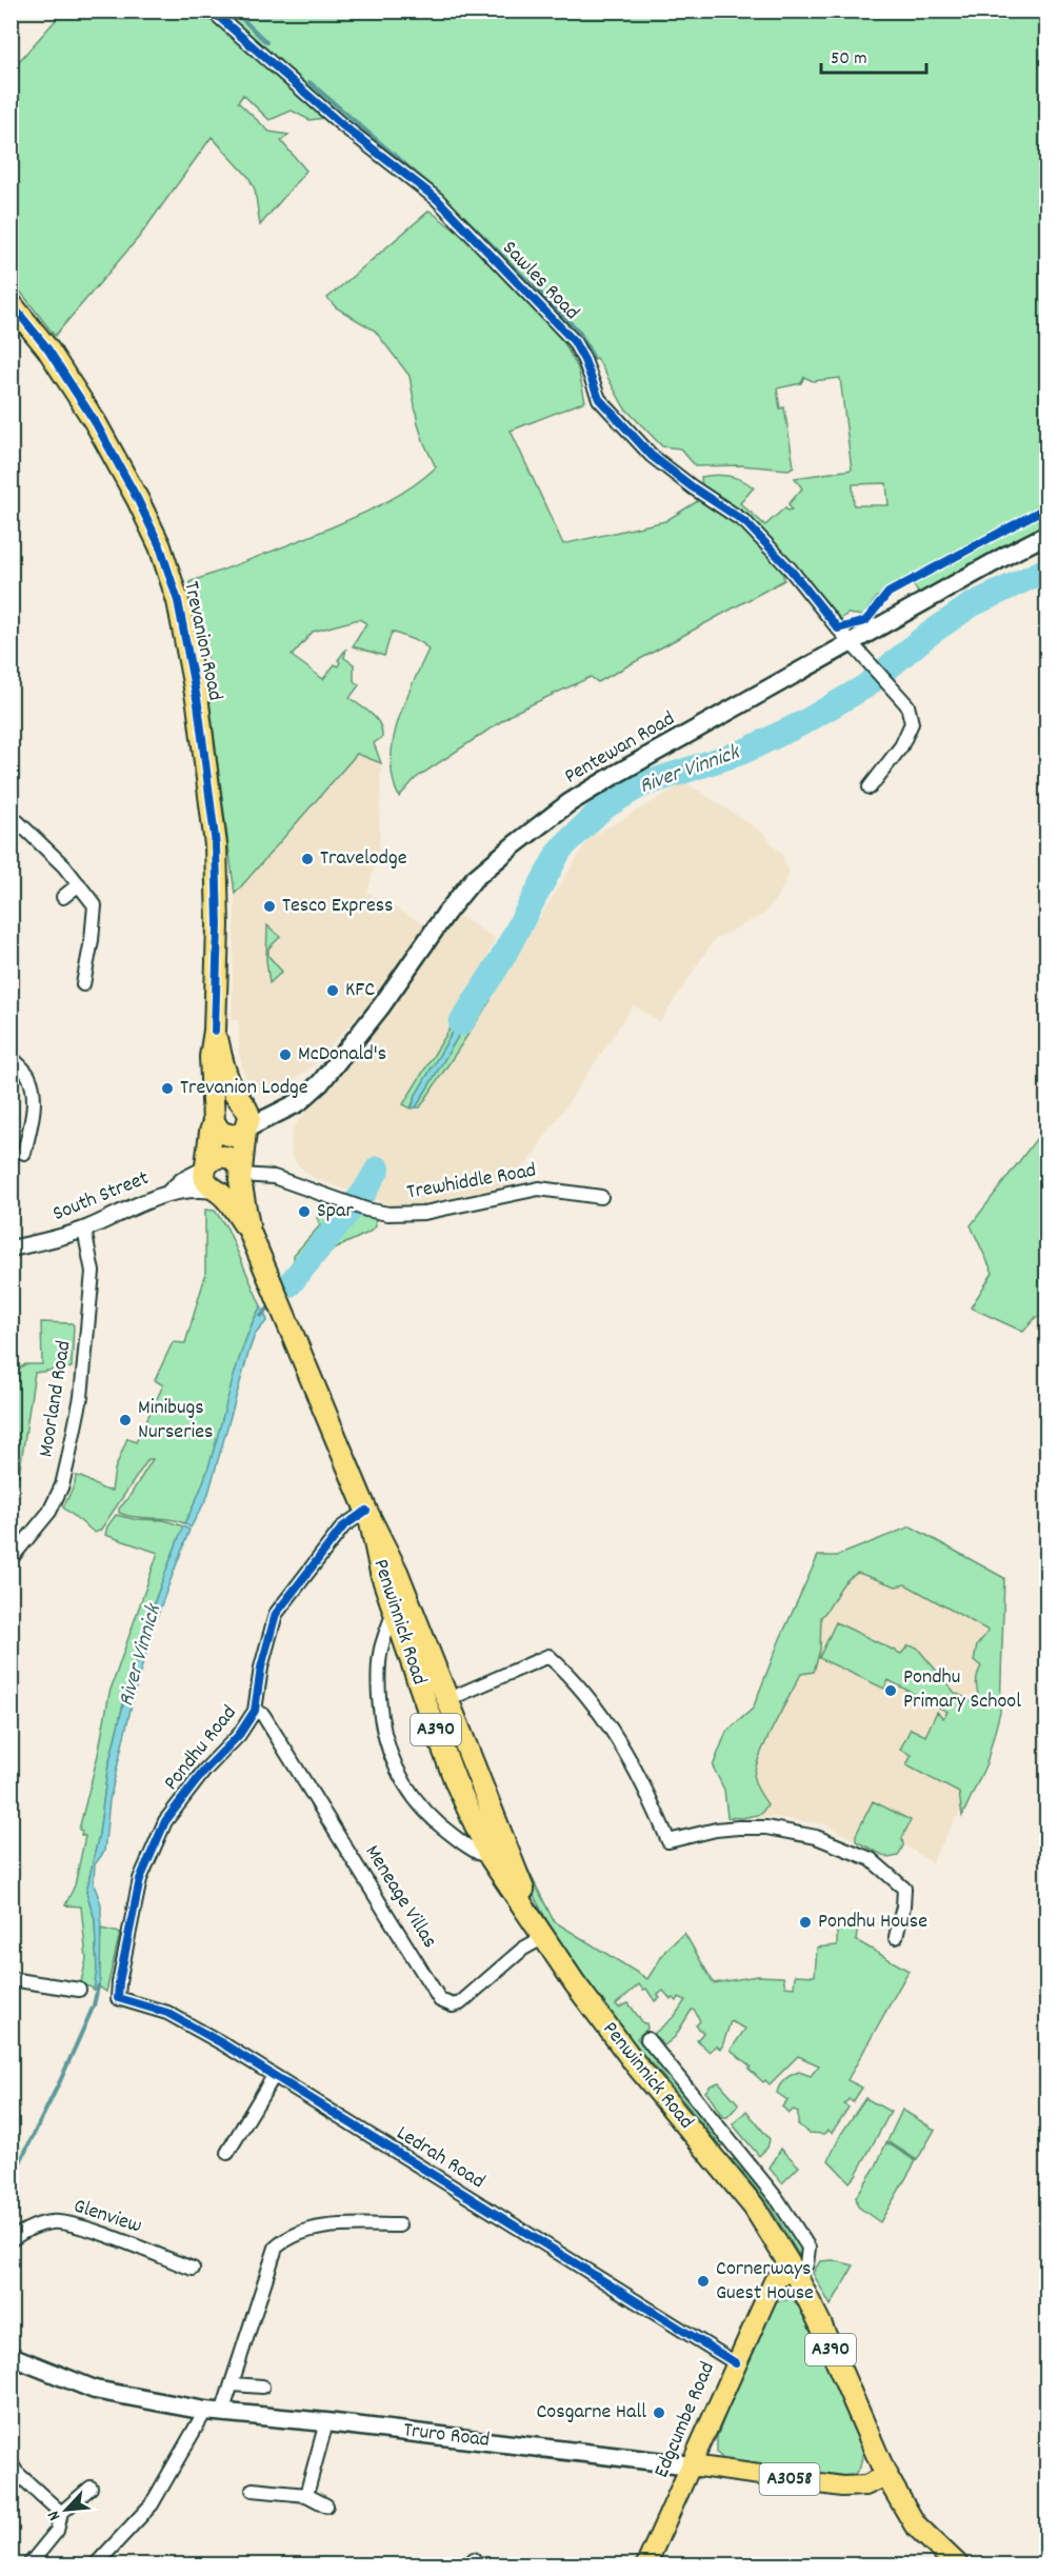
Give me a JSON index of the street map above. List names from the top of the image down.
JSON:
{
  "streets": {
    "highway": ["Trevanion Road", "Penwinnick Road", "A390"],
    "main road": [
      "Pentewan Road",
      "Edgcumbe Road",
      "Truro Road",
      "A3058"
    ],
    "street": [
      "Sawles Road",
      "Trewhiddle Road",
      "South Street",
      "Moorland Road",
      "Pondhu Road",
      "Meneage Villas",
      "Ledrah Road",
      "Glenview"
    ]
  },
  "crossings": [
    ["Sawles Road", "Pentewan Road"],
    ["Pentewan Road", "A390"],
    ["Trewhiddle Road", "South Street"],
    ["Trewhiddle Road", "A390"],
    ["South Street", "Moorland Road"],
    ["South Street", "A390"],
    ["Penwinnick Road", "A390"],
    ["Penwinnick Road", "Pondhu Road"],
    ["Penwinnick Road", "Meneage Villas"],
    ["Penwinnick Road", "Edgcumbe Road"],
    ["Penwinnick Road", "Truro Road"],
    ["A390", "Truro Road"],
    ["Pondhu Road", "Meneage Villas"],
    ["Pondhu Road", "Ledrah Road"],
    ["Ledrah Road", "Edgcumbe Road"],
    ["Edgcumbe Road", "Truro Road"]
  ],
  "water": ["River Vinnick"],
  "places": [
    "Travelodge",
    "Tesco Express",
    "KFC",
    "McDonald's",
    "Trevanion Lodge",
    "Spar",
    "Minibugs Nurseries",
    "Pondhu Primary School",
    "Pondhu House",
    "Cornerways Guest House",
    "Cosgarne Hall"
  ],
  "scale_bar": "50 m",
  "north": "bottom left"
}
